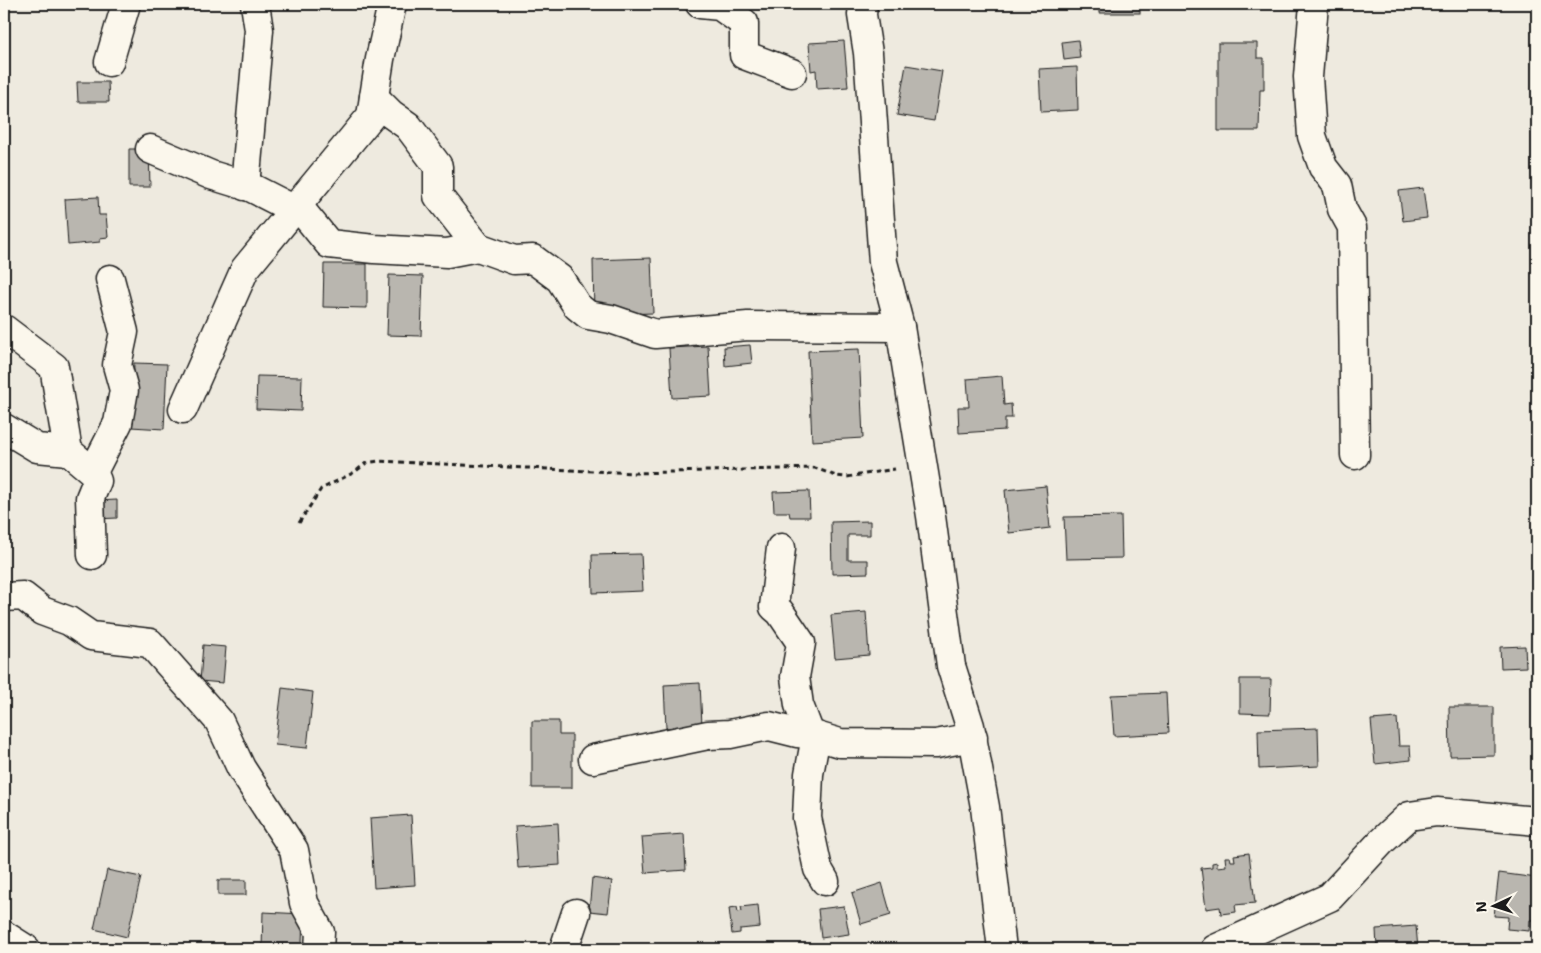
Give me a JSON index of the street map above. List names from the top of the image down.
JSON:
{
  "north": "left"
}
